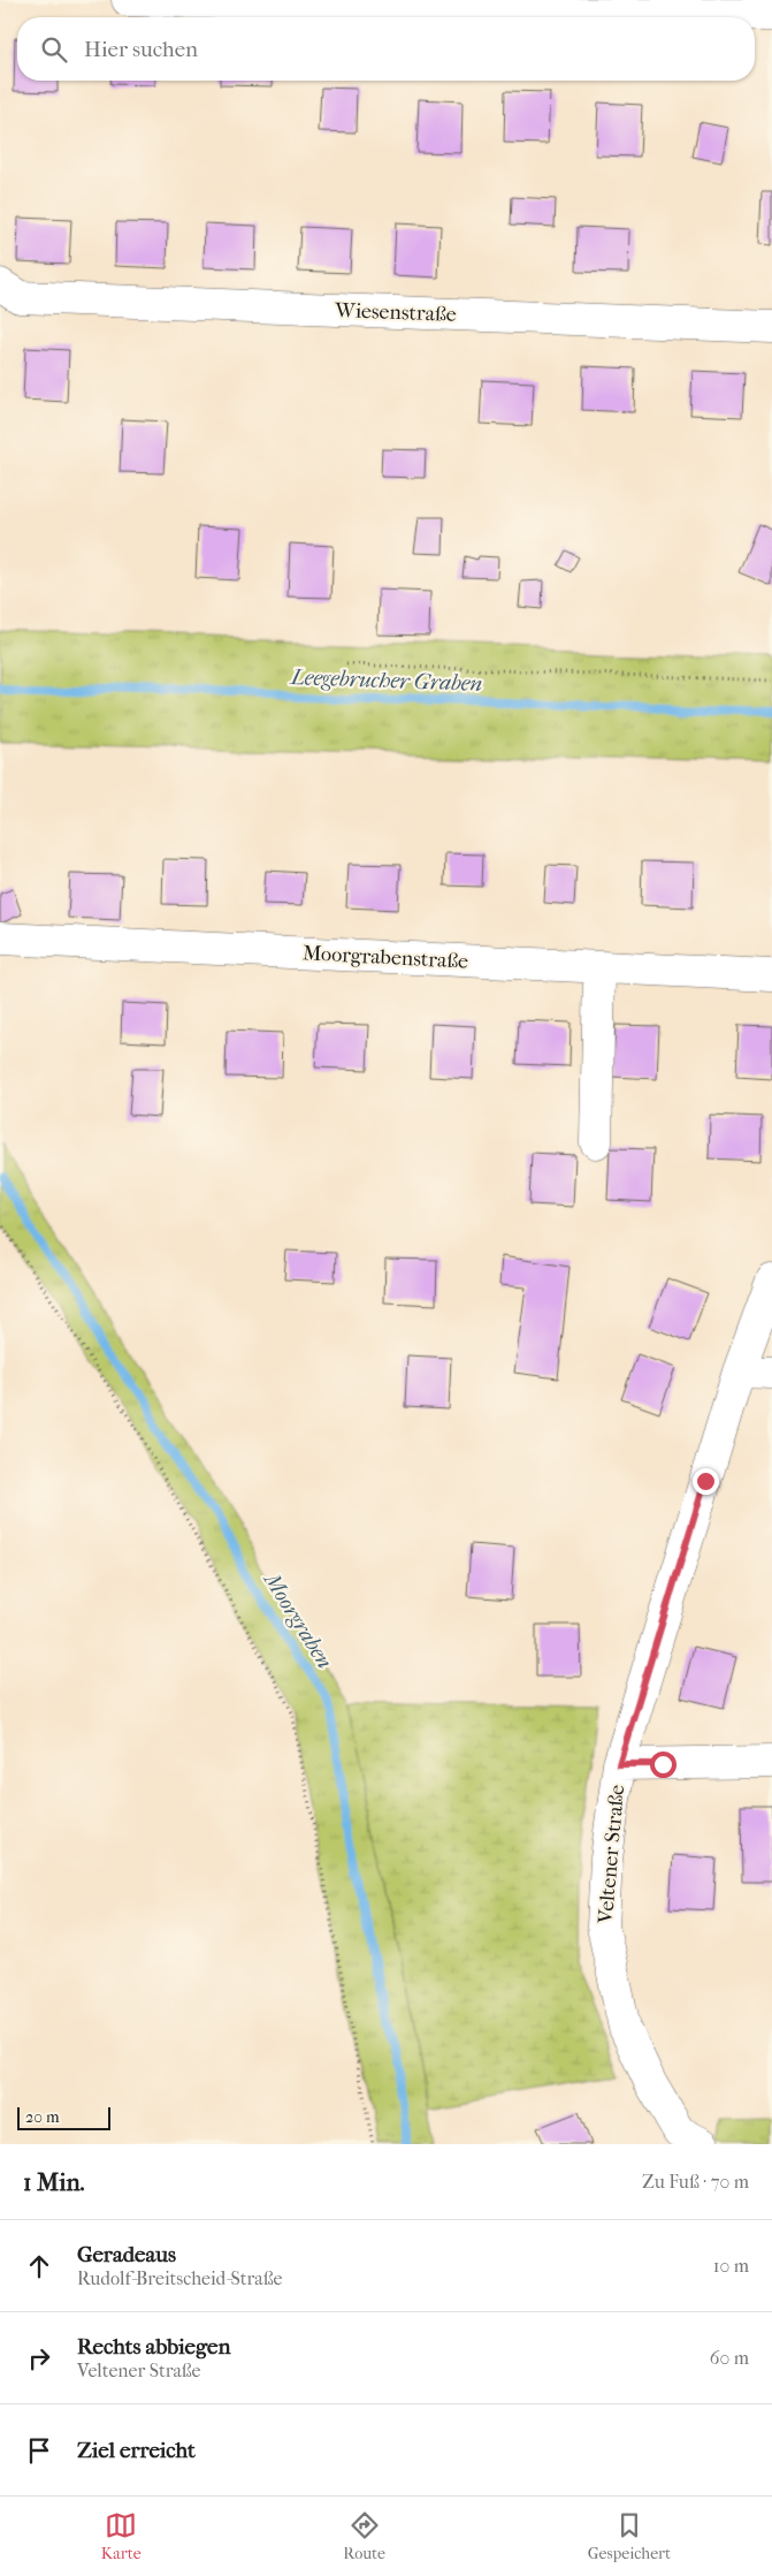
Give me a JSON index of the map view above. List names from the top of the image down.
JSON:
{
  "streets": {
    "street": ["Wiesenstraße", "Moorgrabenstraße", "Veltener Straße"]
  },
  "water": ["Leegebrucher Graben", "Moorgraben"],
  "scale_bar": "20 m",
  "page": {
    "search": "Hier suchen",
    "scale": "20 m",
    "heading": ["1 Min.", "Zu Fuß · 70 m"],
    "list": [
      ["Geradeaus", "Rudolf-Breitscheid-Straße", "10 m"],
      ["Rechts abbiegen", "Veltener Straße", "60 m"],
      "Ziel erreicht"
    ],
    "nav": ["Karte", "Route", "Gespeichert"]
  }
}
